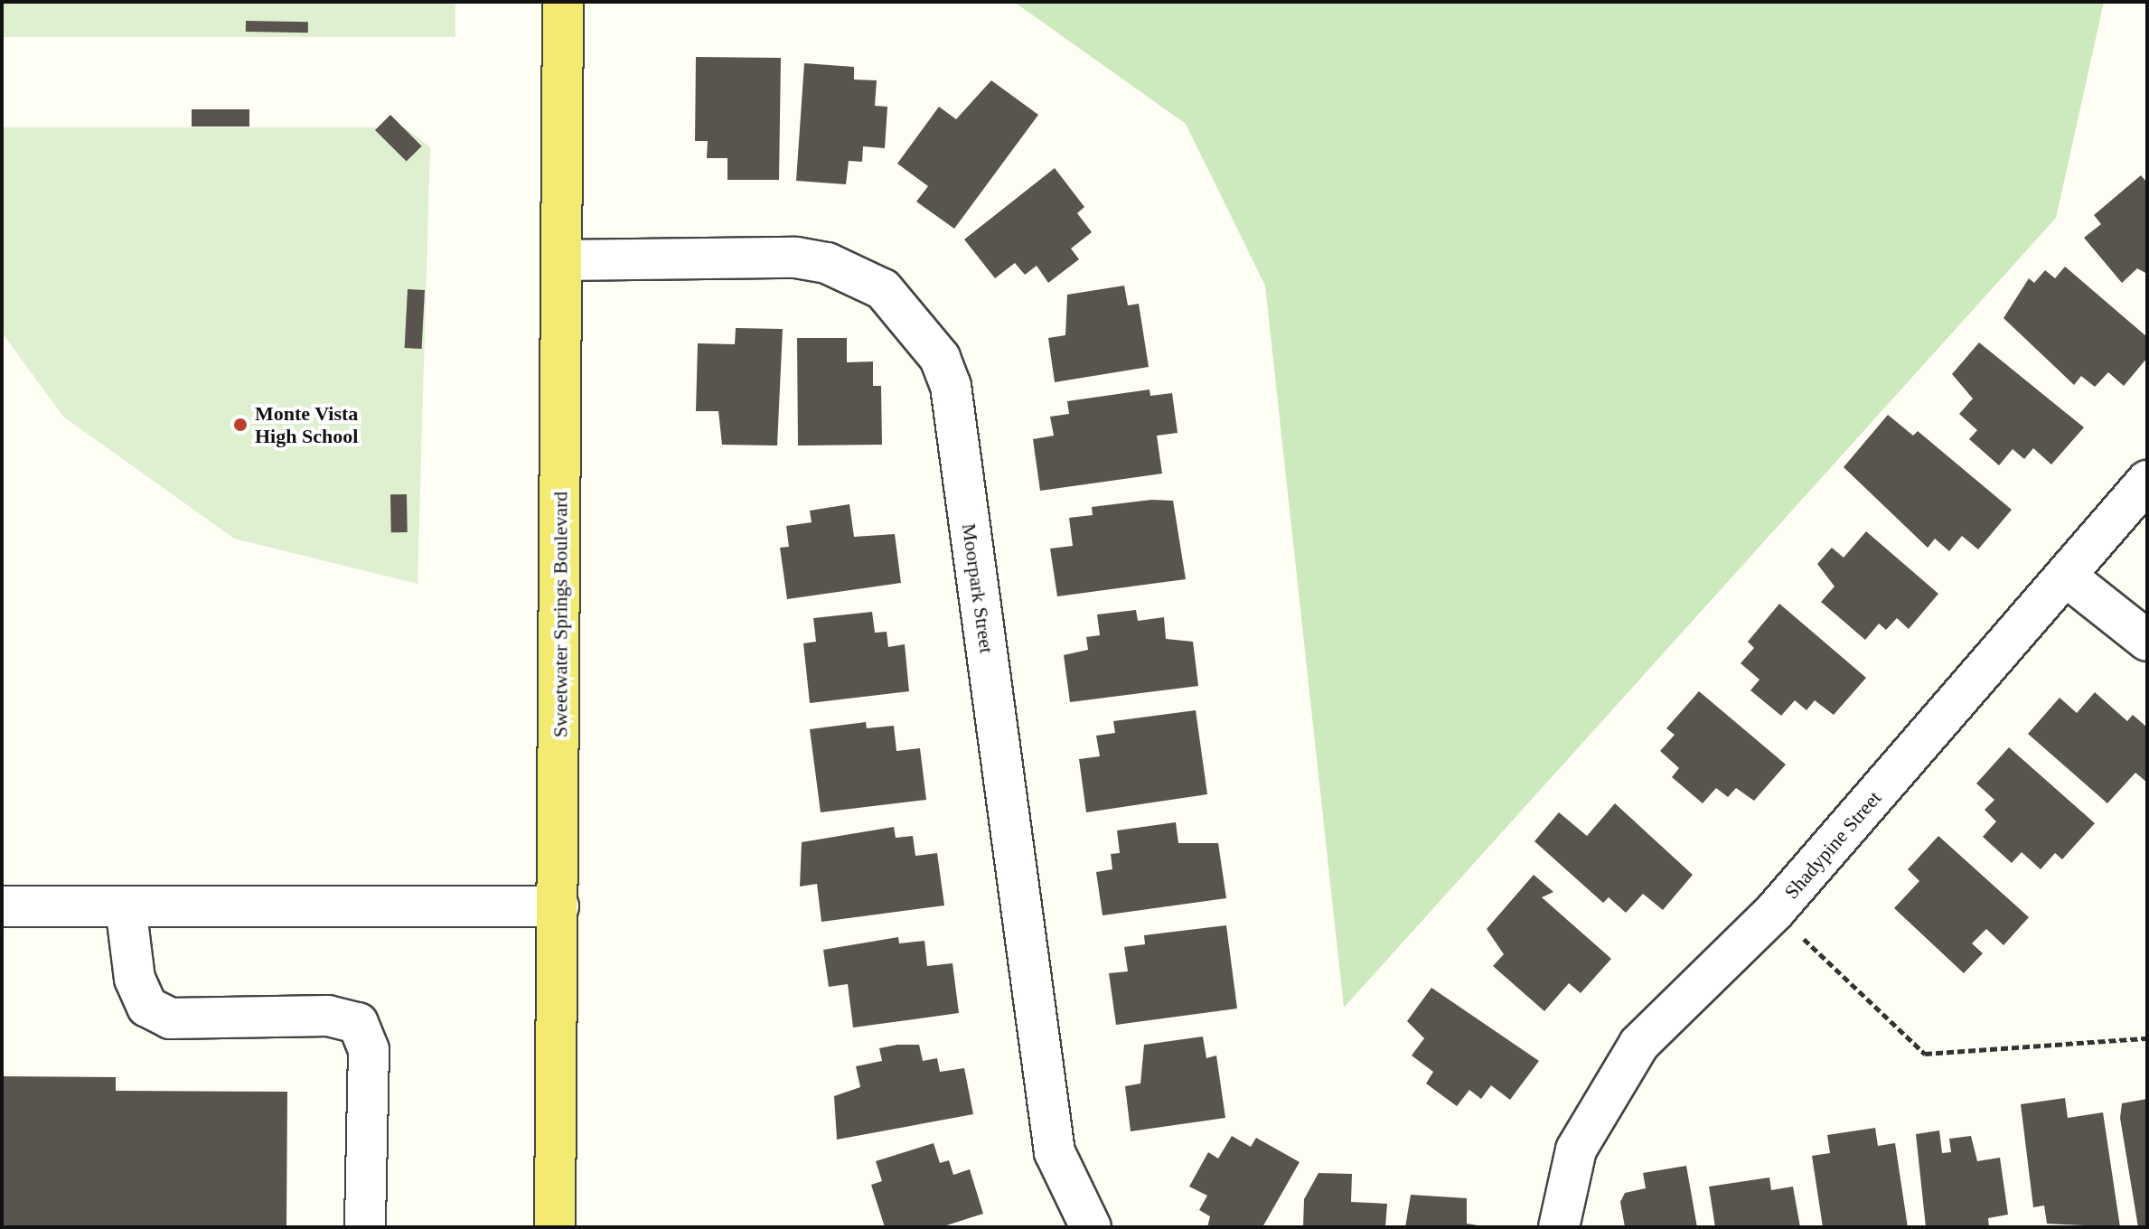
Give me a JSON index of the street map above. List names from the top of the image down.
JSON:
{
  "streets": {
    "main road": ["Sweetwater Springs Boulevard"],
    "street": ["Moorpark Street", "Shadypine Street"]
  },
  "crossings": [
    ["Moorpark Street", "Sweetwater Springs Boulevard"]
  ],
  "places": ["Monte Vista High School"]
}
